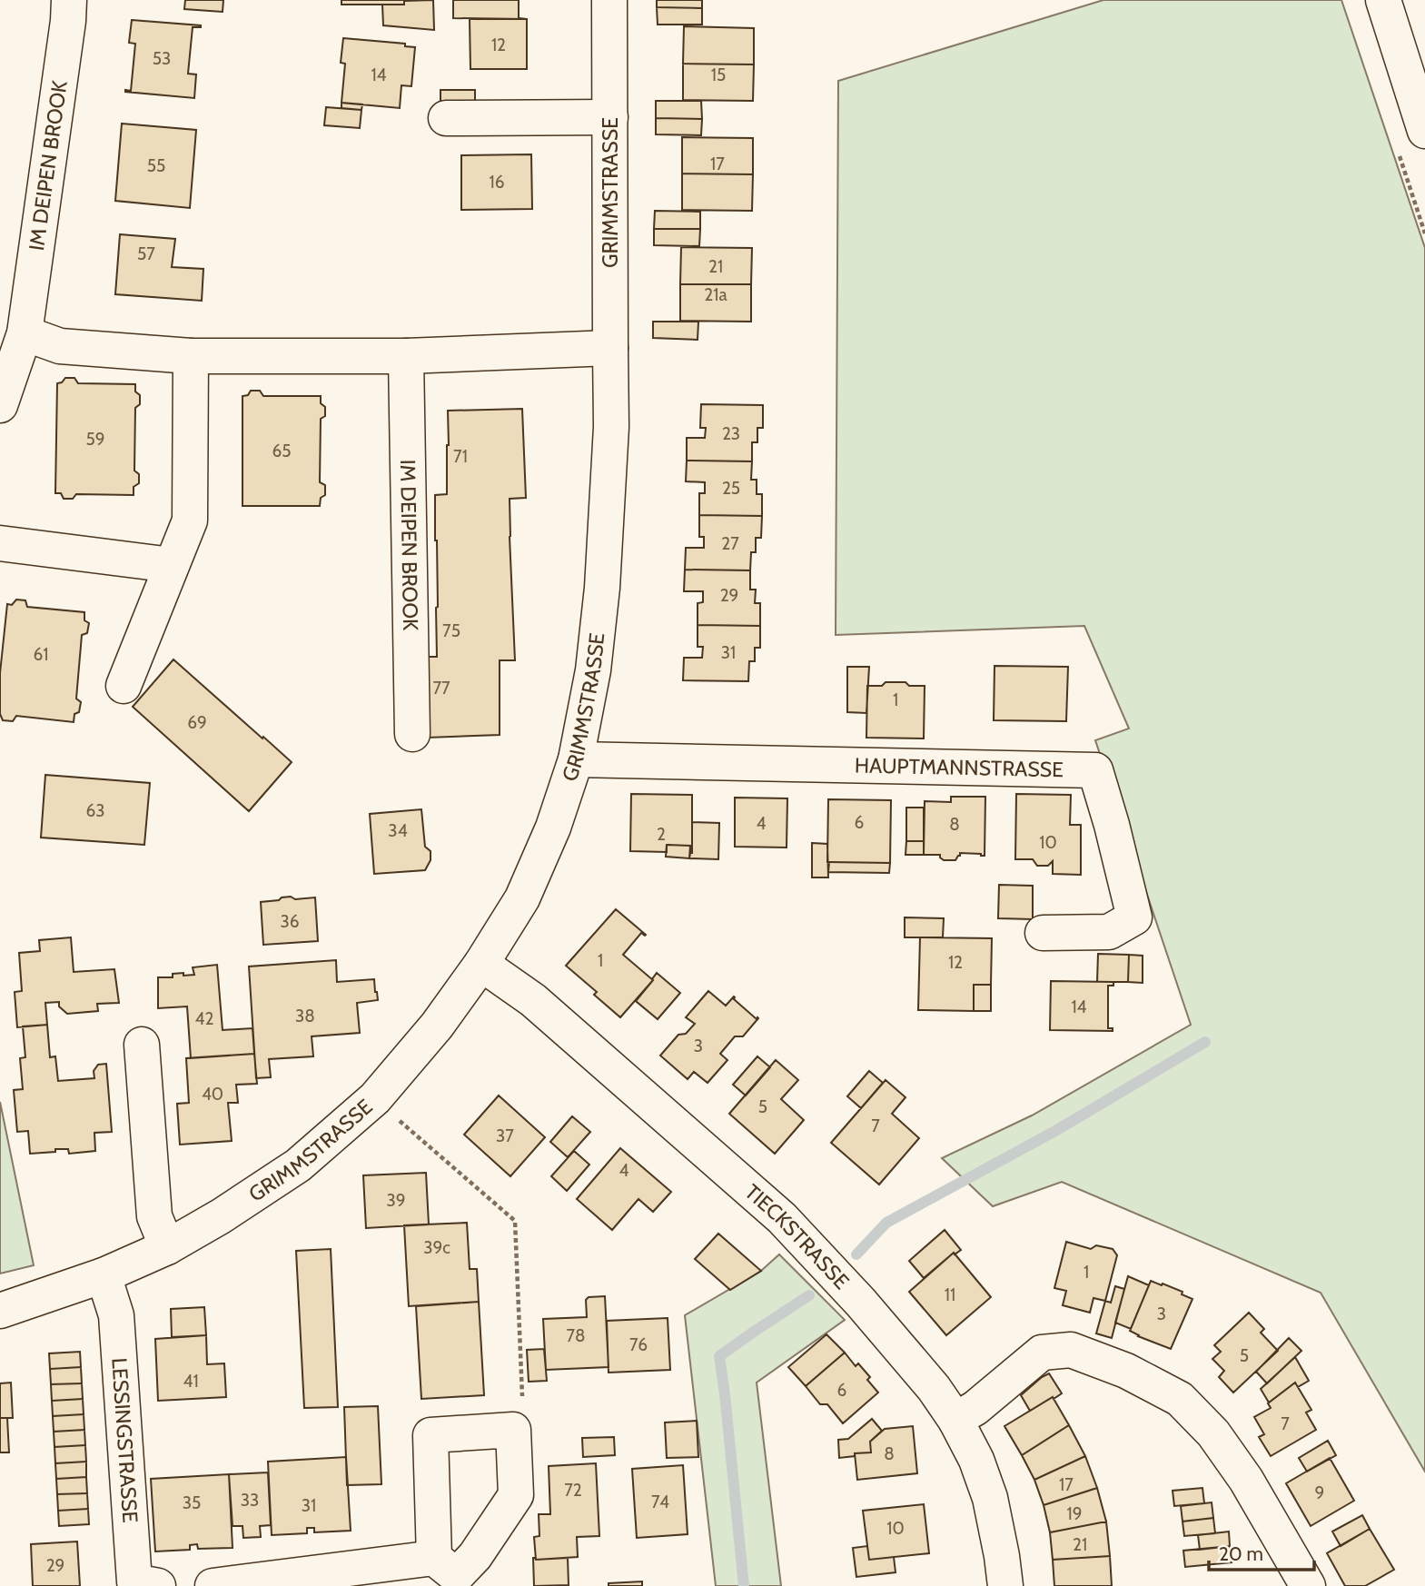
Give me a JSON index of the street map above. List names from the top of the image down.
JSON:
{
  "streets": {
    "street": [
      "IM DEIPEN BROOK",
      "GRIMMSTRASSE",
      "HAUPTMANNSTRASSE",
      "TIECKSTRASSE",
      "LESSINGSTRASSE"
    ]
  },
  "crossings": [
    ["GRIMMSTRASSE", "HAUPTMANNSTRASSE"],
    ["GRIMMSTRASSE", "TIECKSTRASSE"],
    ["GRIMMSTRASSE", "LESSINGSTRASSE"]
  ],
  "house_numbers": [
    "12",
    "53",
    "14",
    "15",
    "17",
    "55",
    "16",
    "57",
    "21",
    "21a",
    "23",
    "59",
    "65",
    "71",
    "25",
    "27",
    "29",
    "75",
    "31",
    "61",
    "77",
    "1",
    "69",
    "63",
    "6",
    "4",
    "8",
    "34",
    "2",
    "10",
    "36",
    "1",
    "12",
    "14",
    "38",
    "42",
    "3",
    "40",
    "5",
    "7",
    "37",
    "4",
    "39",
    "39c",
    "1",
    "11",
    "3",
    "78",
    "76",
    "5",
    "41",
    "6",
    "7",
    "8",
    "17",
    "72",
    "9",
    "33",
    "74",
    "35",
    "31",
    "19",
    "10",
    "21",
    "29"
  ],
  "scale_bar": "20 m"
}
